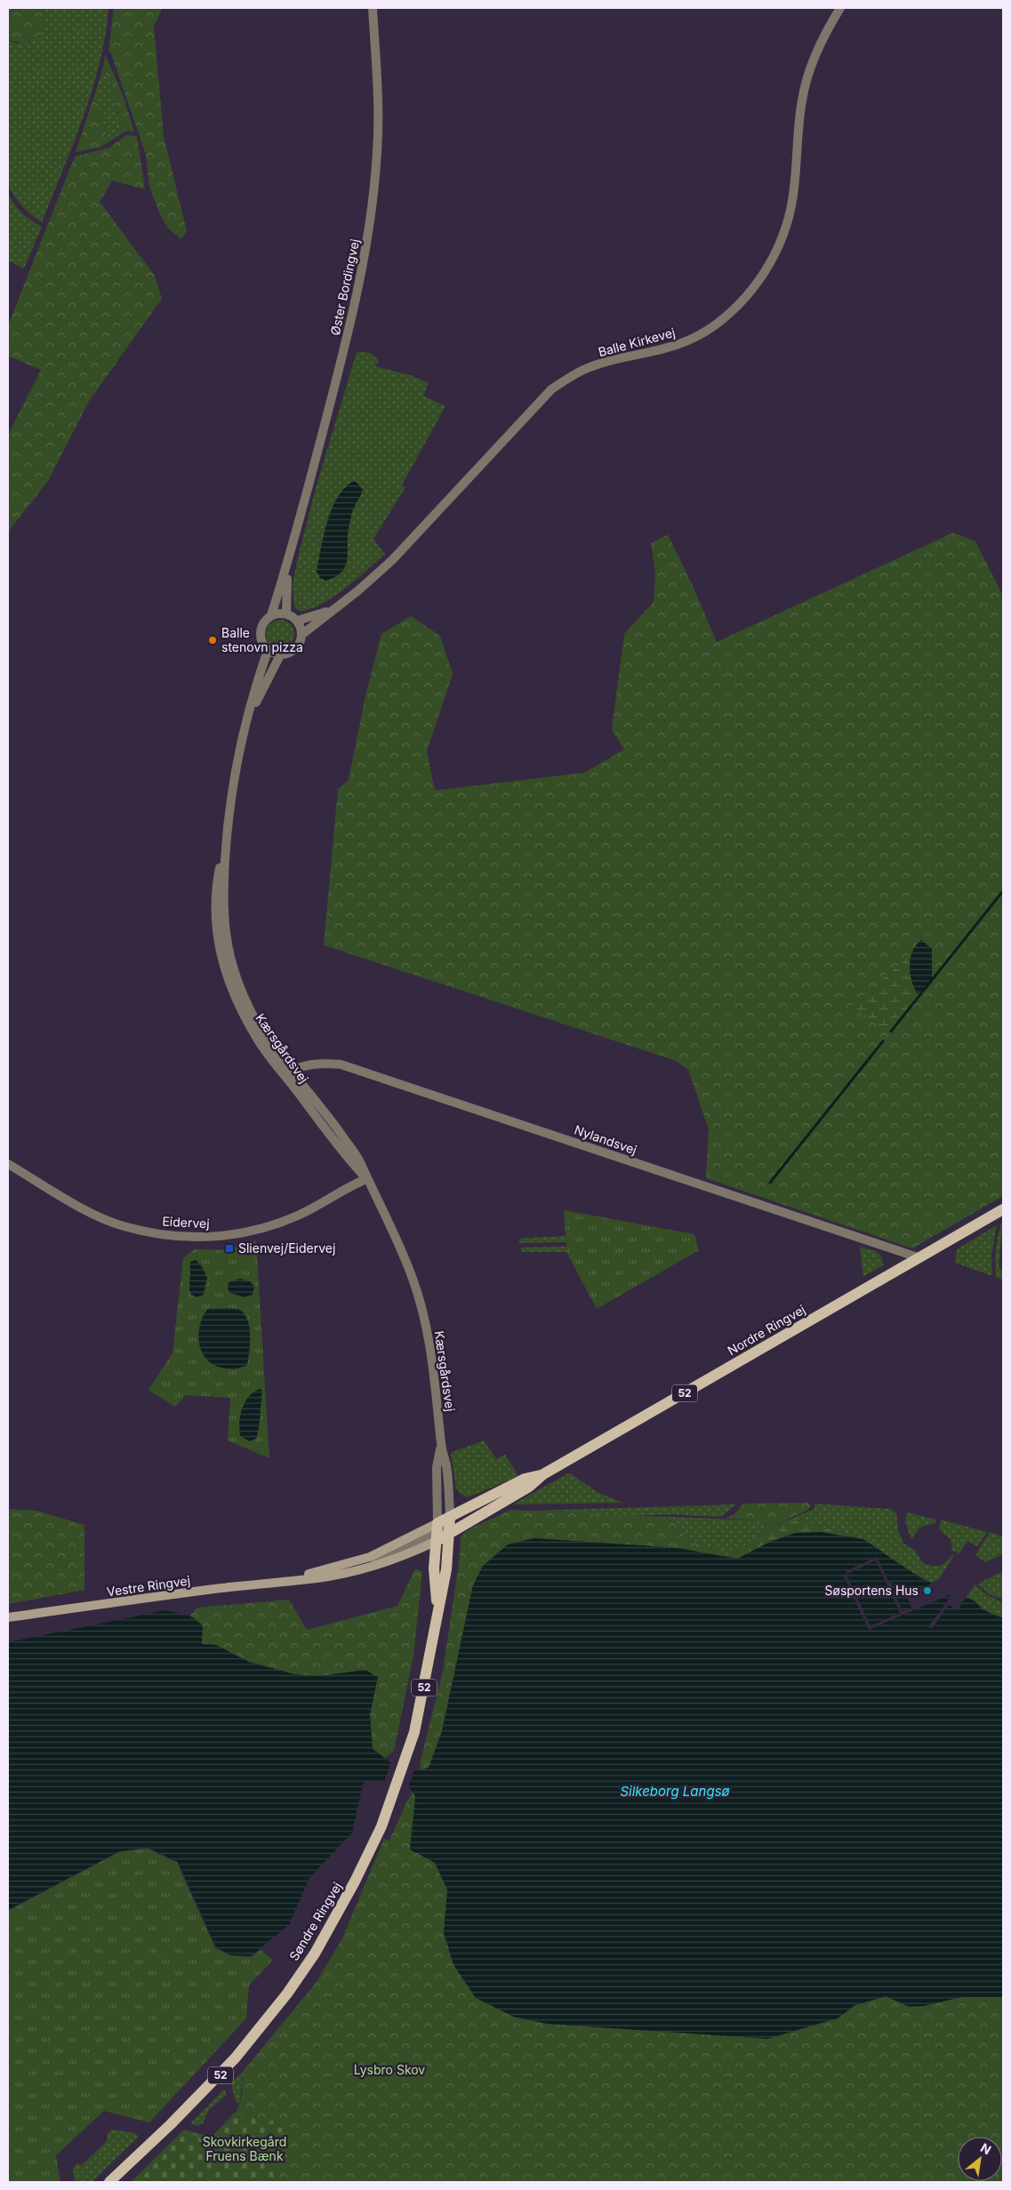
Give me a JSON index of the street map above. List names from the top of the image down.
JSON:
{
  "streets": {
    "main road": [
      "Nordre Ringvej",
      "52",
      "Vestre Ringvej",
      "Søndre Ringvej"
    ],
    "street": [
      "Øster Bordingvej",
      "Balle Kirkevej",
      "Kærsgårdsvej",
      "Nylandsvej",
      "Eidervej"
    ]
  },
  "crossings": [
    ["Øster Bordingvej", "Balle Kirkevej"],
    ["Øster Bordingvej", "Kærsgårdsvej"],
    ["Balle Kirkevej", "Kærsgårdsvej"],
    ["Kærsgårdsvej", "Nylandsvej"],
    ["Kærsgårdsvej", "Eidervej"],
    ["Kærsgårdsvej", "Nordre Ringvej"],
    ["Kærsgårdsvej", "Vestre Ringvej"],
    ["Kærsgårdsvej", "Søndre Ringvej"],
    ["Nylandsvej", "Nordre Ringvej"],
    ["Nordre Ringvej", "Vestre Ringvej"],
    ["Nordre Ringvej", "Søndre Ringvej"],
    ["Vestre Ringvej", "Søndre Ringvej"]
  ],
  "water": ["Silkeborg Langsø"],
  "parks": ["Lysbro Skov", "Skovkirkegård Fruens Bænk"],
  "places": {
    "other": ["Balle stenovn pizza", "Søsportens Hus"],
    "transit": ["Slienvej/Eidervej"]
  },
  "north": "top right"
}
